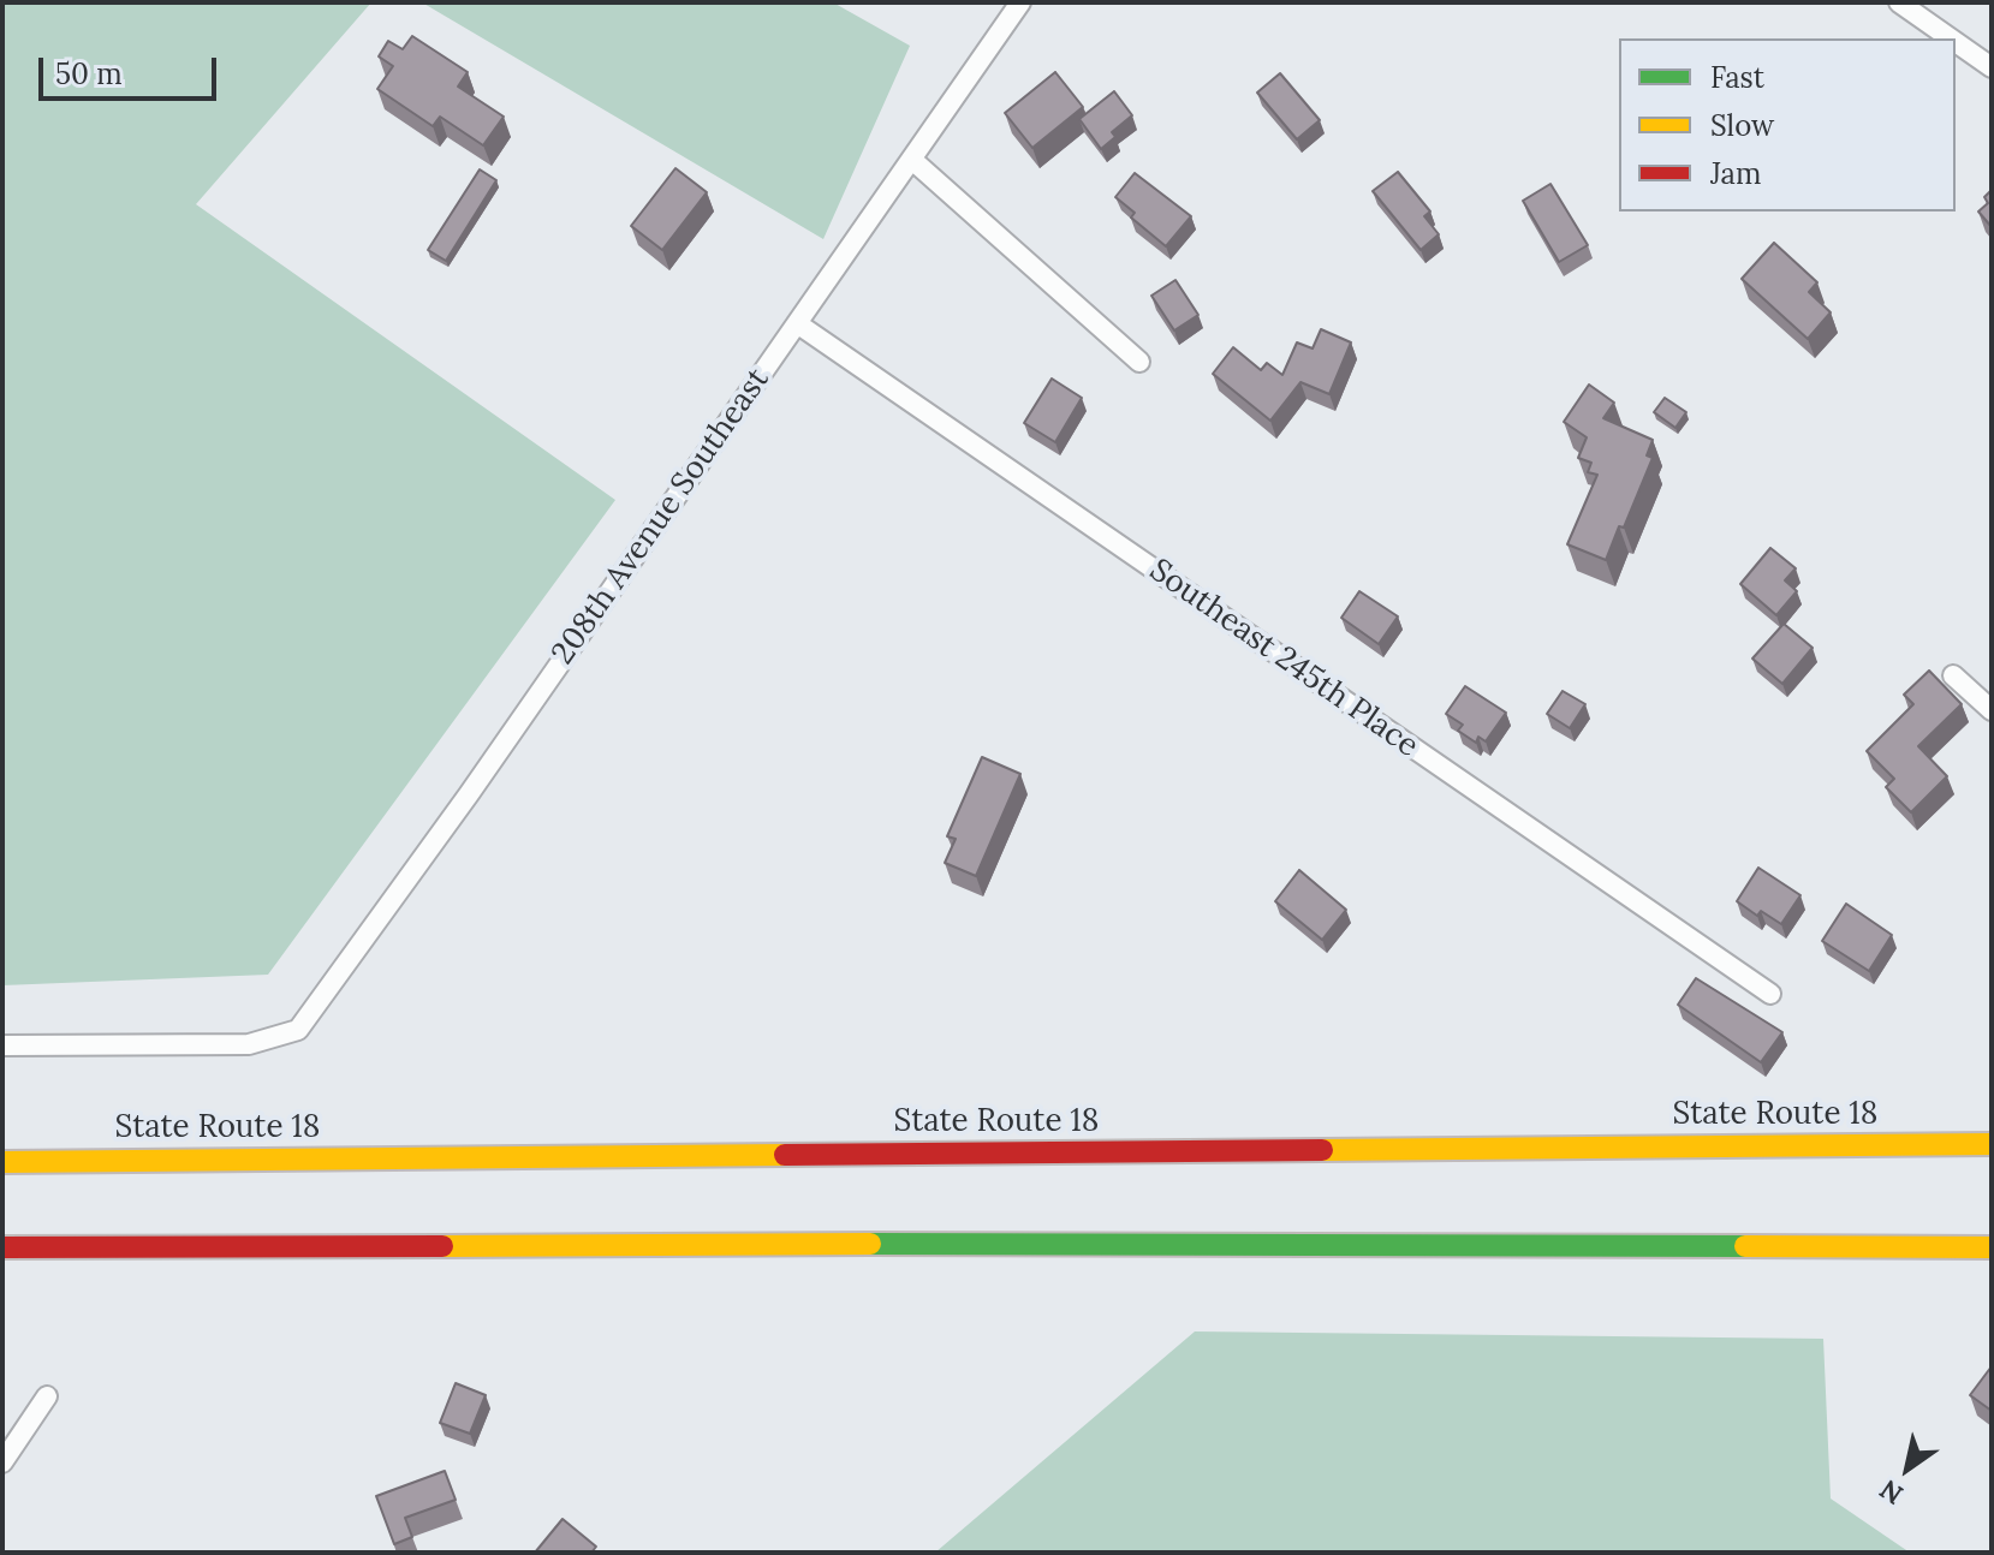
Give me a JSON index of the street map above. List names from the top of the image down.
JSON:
{
  "streets": {
    "highway": ["State Route 18"],
    "street": ["208th Avenue Southeast", "Southeast 245th Place"]
  },
  "crossings": [
    ["208th Avenue Southeast", "Southeast 245th Place"]
  ],
  "legend": ["Fast", "Slow", "Jam"],
  "scale_bar": "50 m",
  "north": "bottom left"
}
